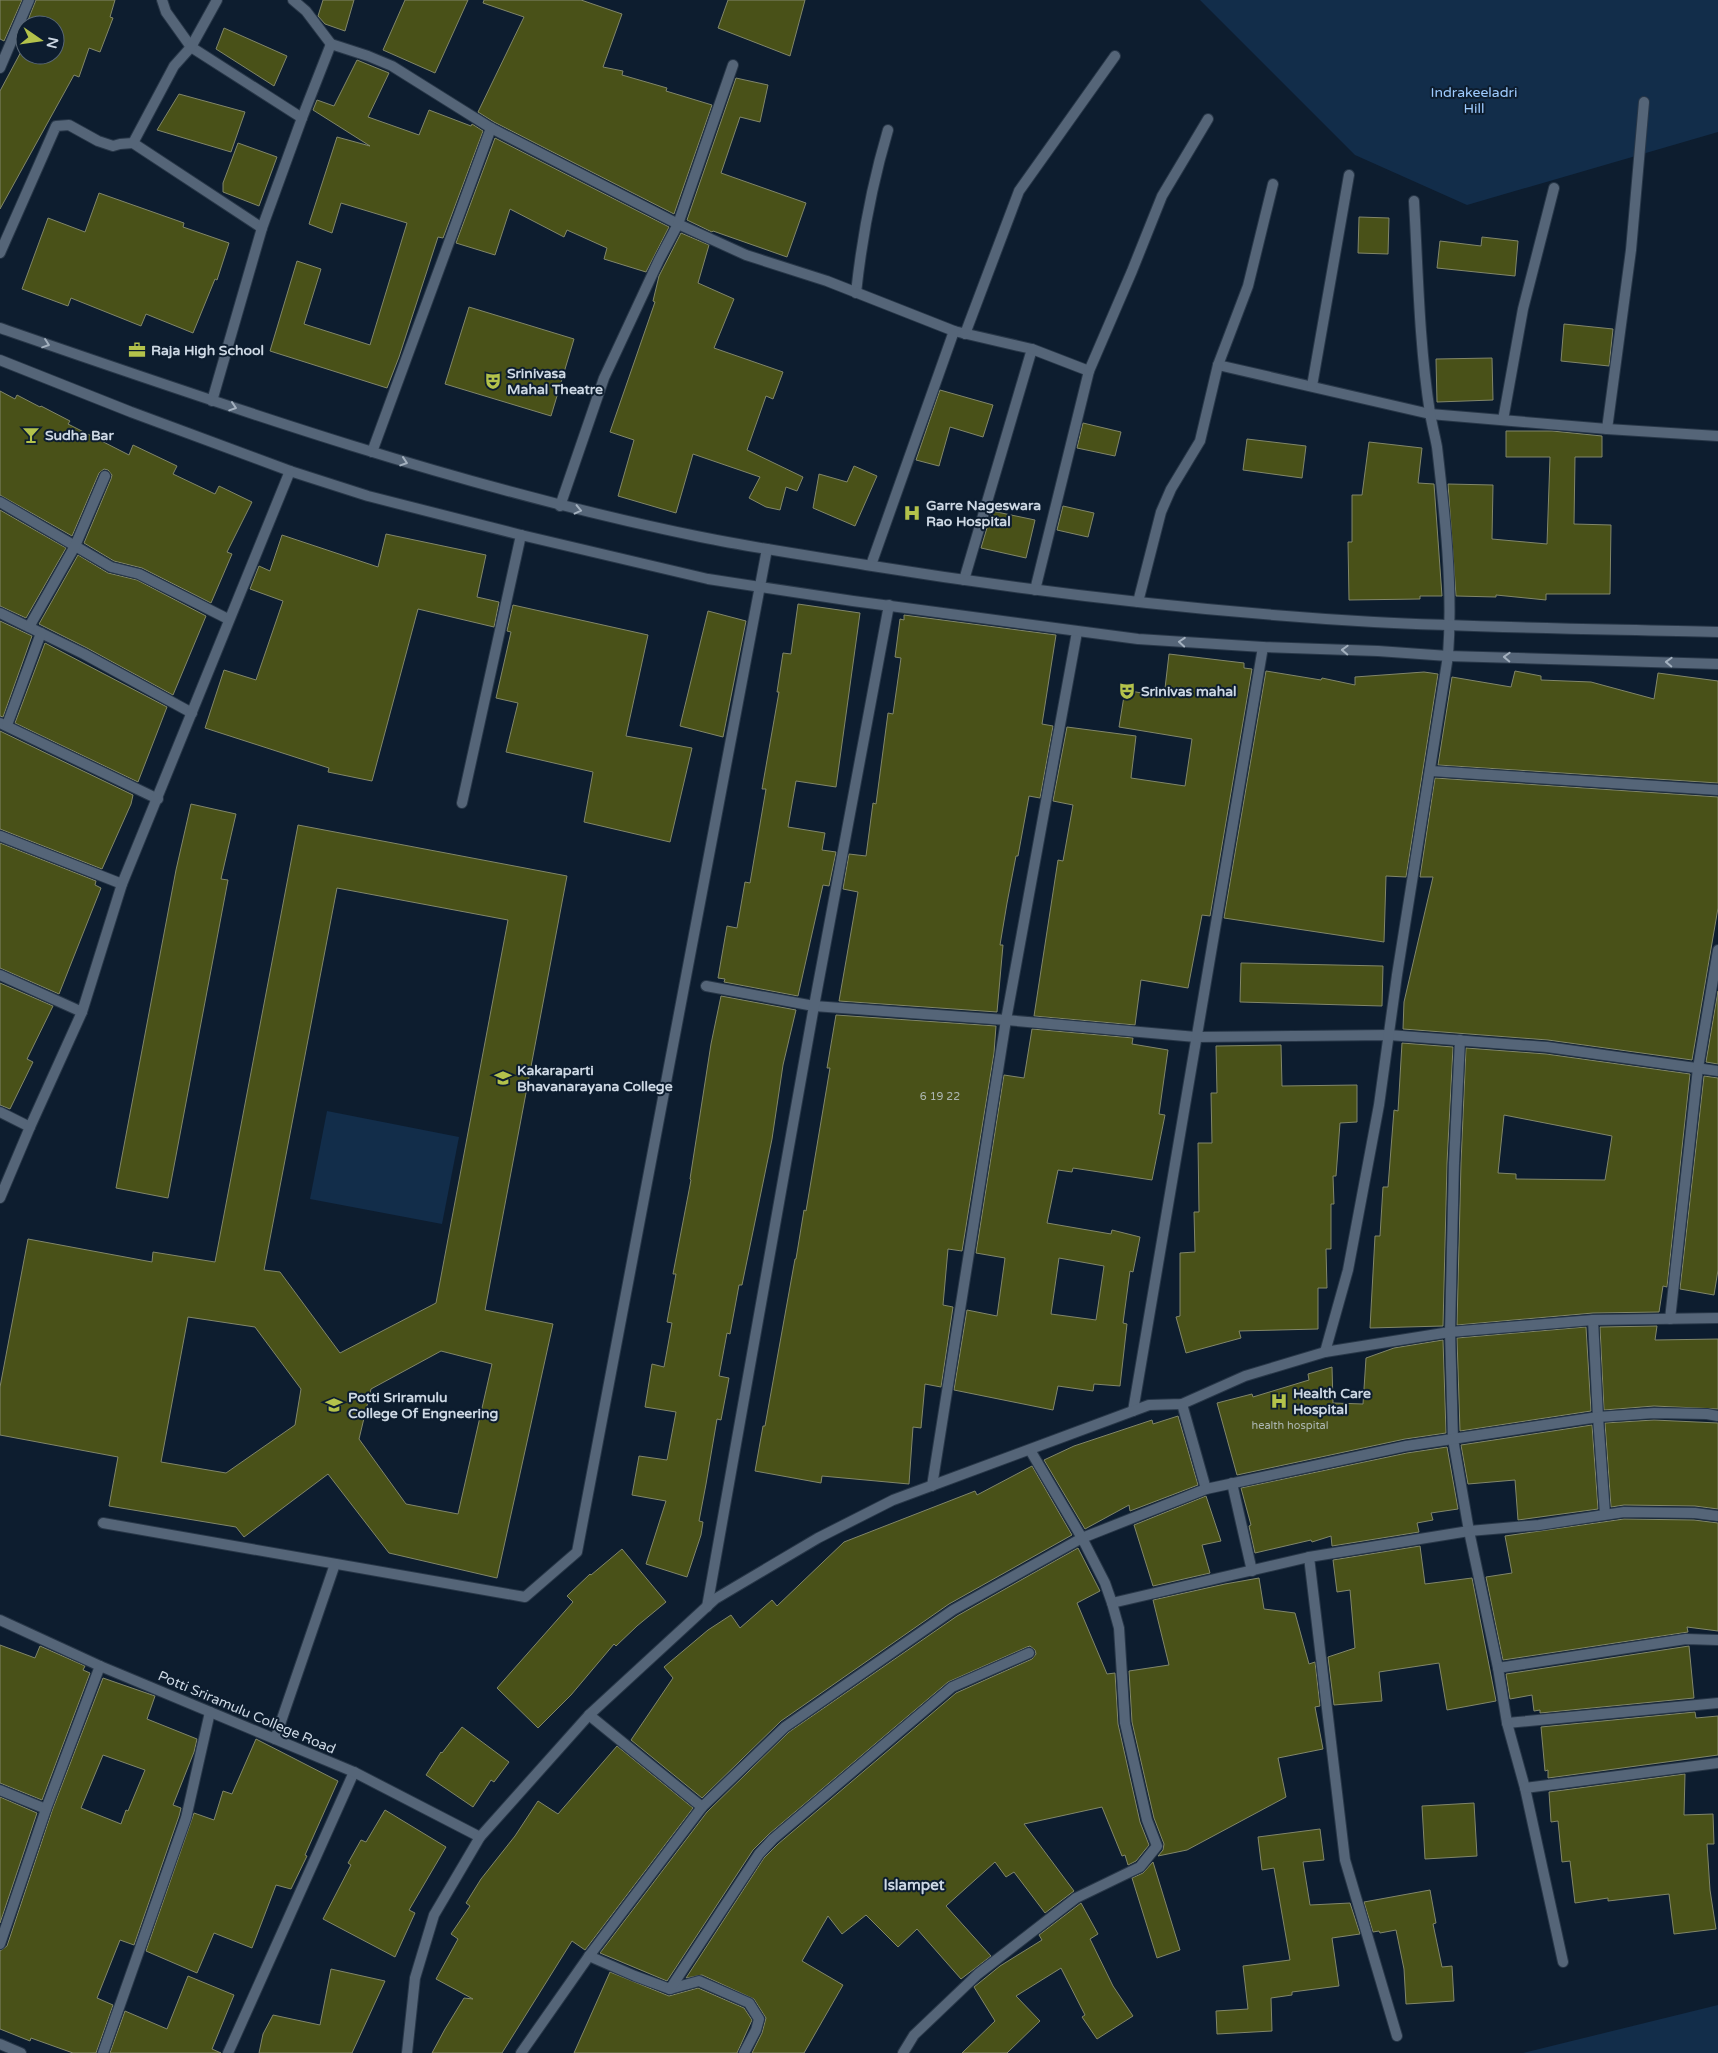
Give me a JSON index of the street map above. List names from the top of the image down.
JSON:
{
  "streets": {
    "street": ["Potti Sriramulu College Road"]
  },
  "districts": ["Islampet"],
  "parks": ["Indrakeeladri Hill"],
  "places": {
    "office": ["Raja High School"],
    "theatre": ["Srinivasa Mahal Theatre", "Srinivas mahal"],
    "bar": ["Sudha Bar"],
    "hospital": ["Garre Nageswara Rao Hospital", "Health Care Hospital"],
    "school or university": ["Kakaraparti Bhavanarayana College", "Potti Sriramulu College Of Engneering"]
  },
  "house_numbers": ["6 19 22", "health hospital"],
  "north": "right"
}
